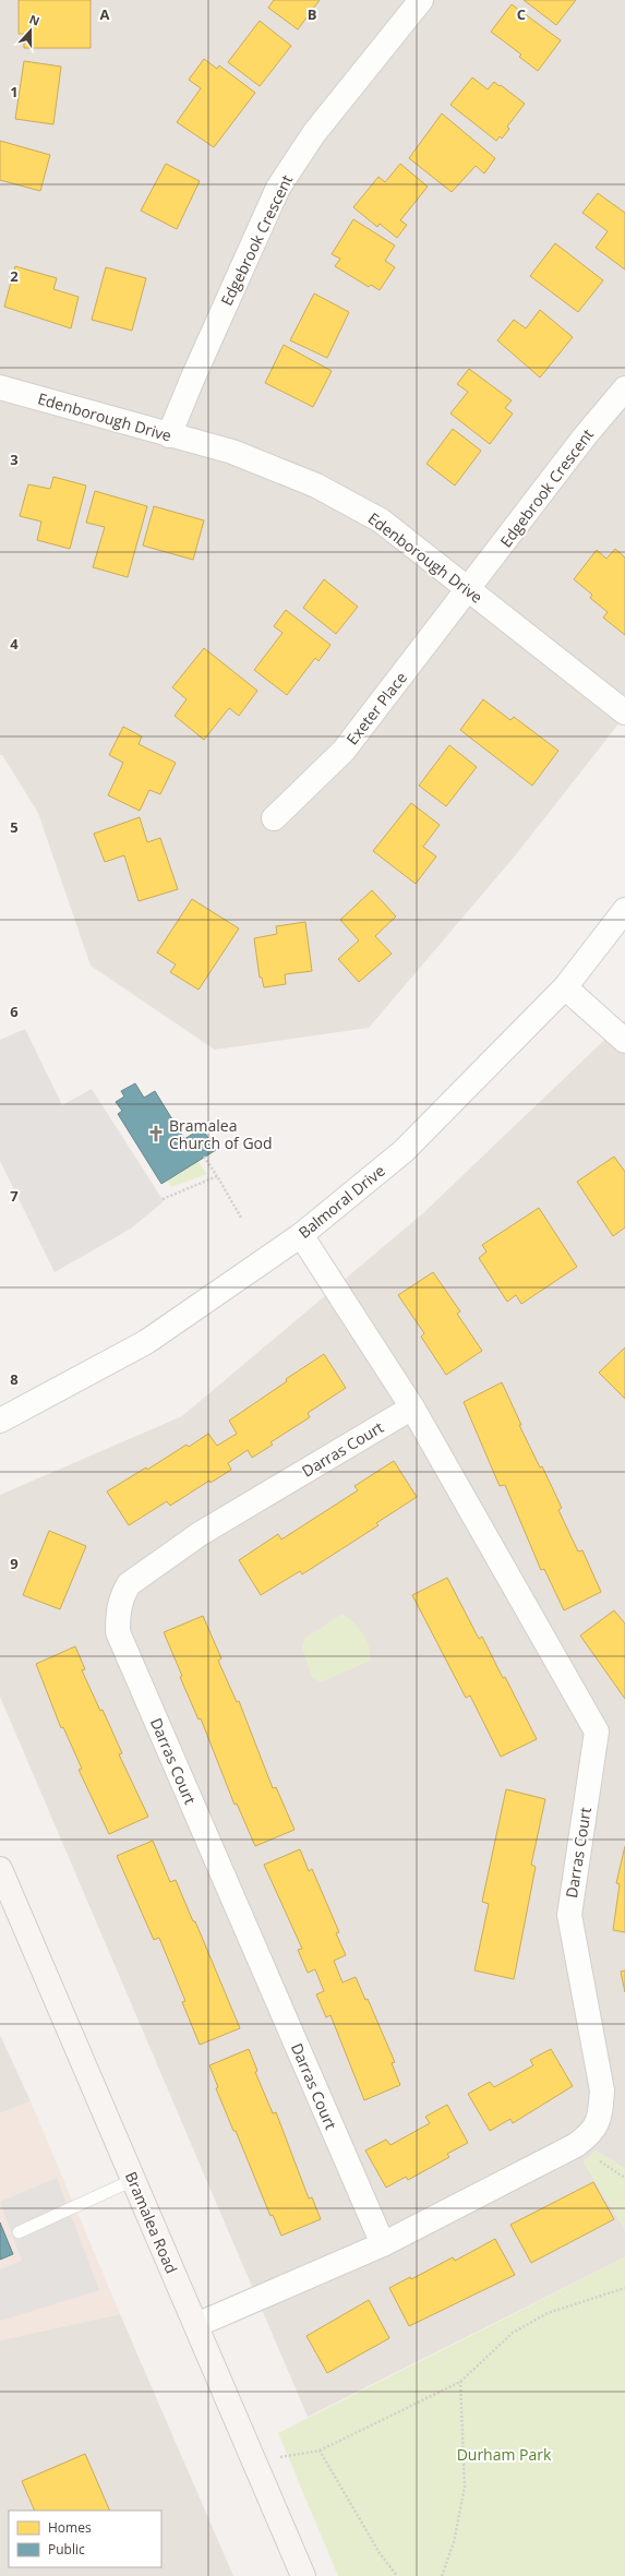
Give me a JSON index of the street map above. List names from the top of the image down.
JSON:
{
  "streets": {
    "main road": ["Bramalea Road"],
    "street": [
      "Edgebrook Crescent",
      "Edenborough Drive",
      "Exeter Place",
      "Balmoral Drive",
      "Darras Court"
    ]
  },
  "crossings": [
    ["Edgebrook Crescent", "Edenborough Drive"],
    ["Edgebrook Crescent", "Exeter Place"],
    ["Edenborough Drive", "Exeter Place"],
    ["Balmoral Drive", "Darras Court"],
    ["Darras Court", "Bramalea Road"]
  ],
  "parks": ["Durham Park"],
  "places": {
    "church": ["Bramalea Church of God"]
  },
  "legend": ["Homes", "Public"],
  "north": "top",
  "grid": {
    "columns": ["A", "B", "C"],
    "rows": [
      "1",
      "2",
      "3",
      "4",
      "5",
      "6",
      "7",
      "8",
      "9"
    ]
  }
}
